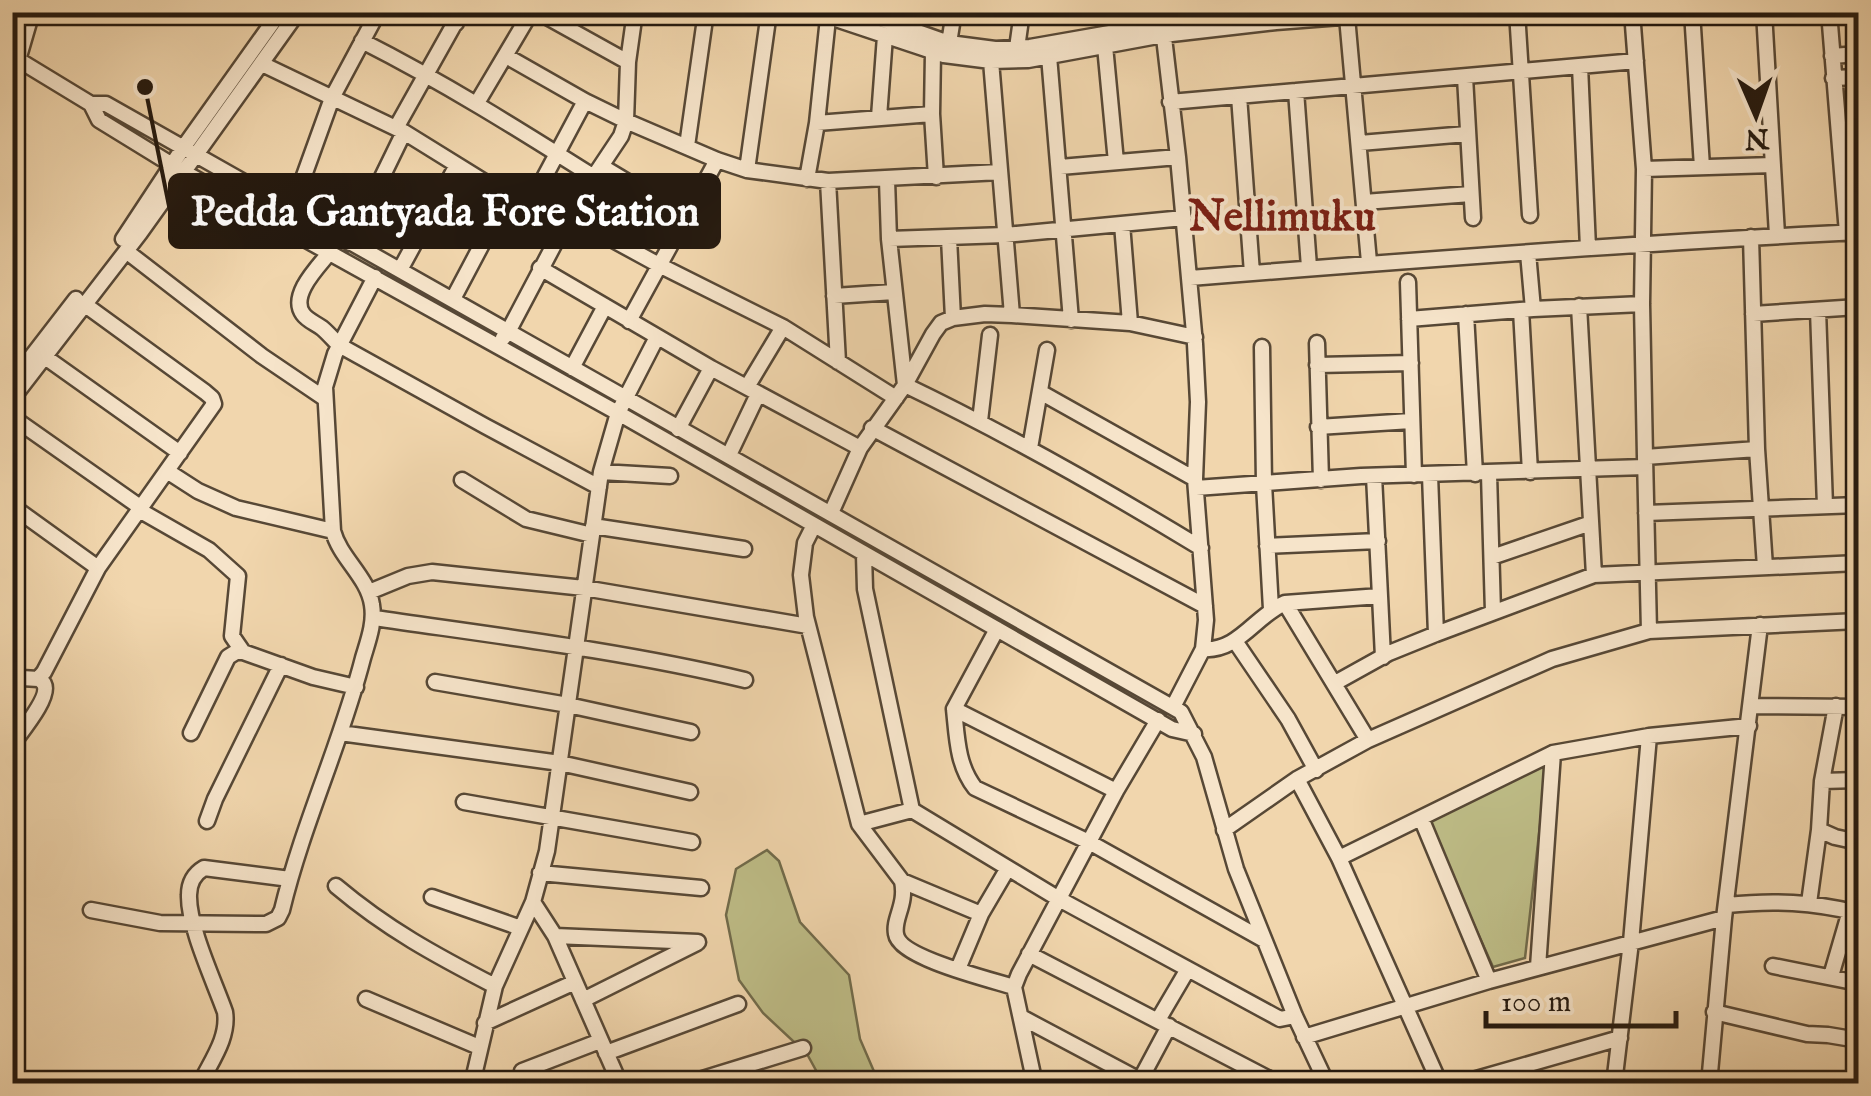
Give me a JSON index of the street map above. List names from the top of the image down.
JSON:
{
  "districts": ["Nellimuku"],
  "places": ["Pedda Gantyada Fore Station"],
  "scale_bar": "100 m",
  "north": "bottom"
}
